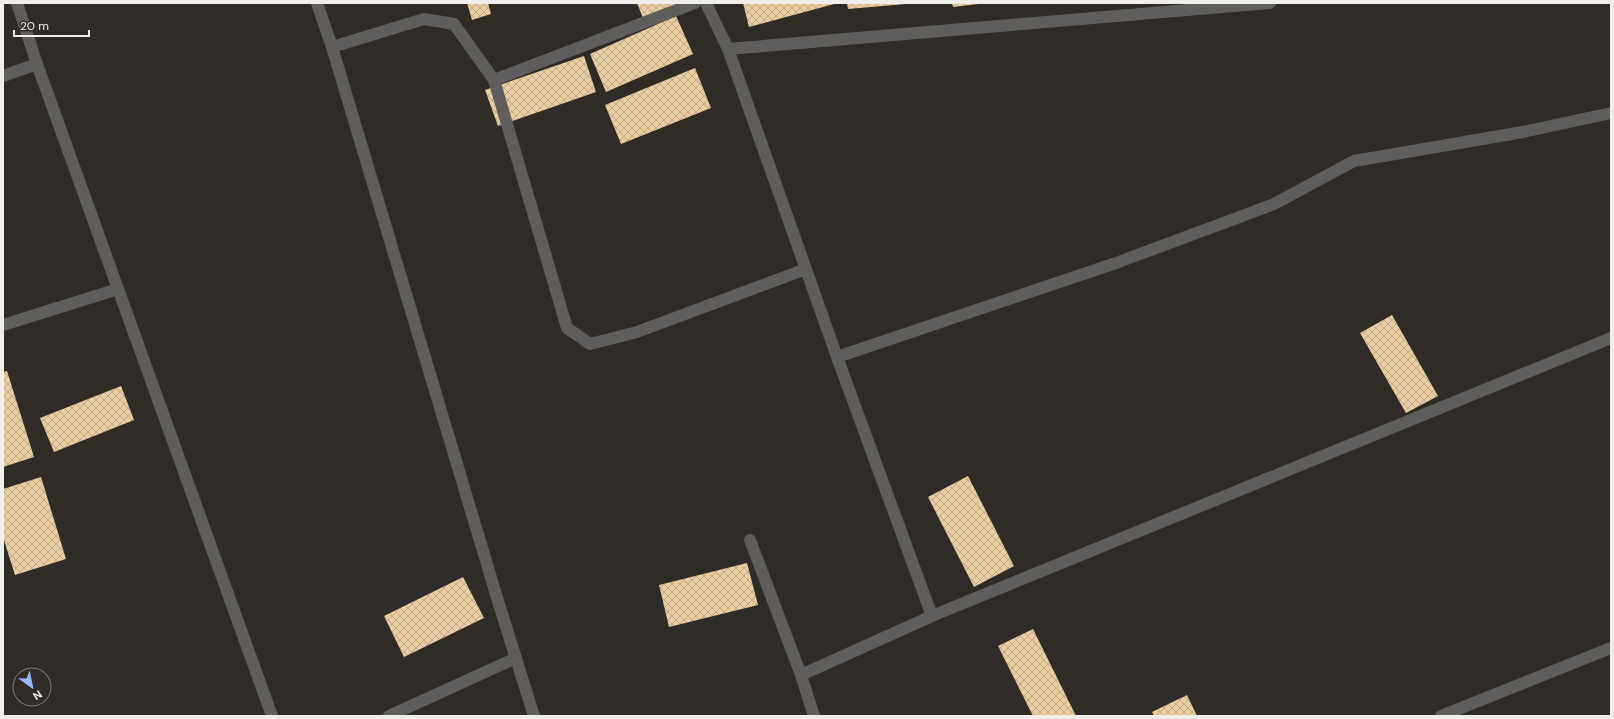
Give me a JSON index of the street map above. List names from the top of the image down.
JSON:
{
  "scale_bar": "20 m",
  "north": "bottom right"
}
